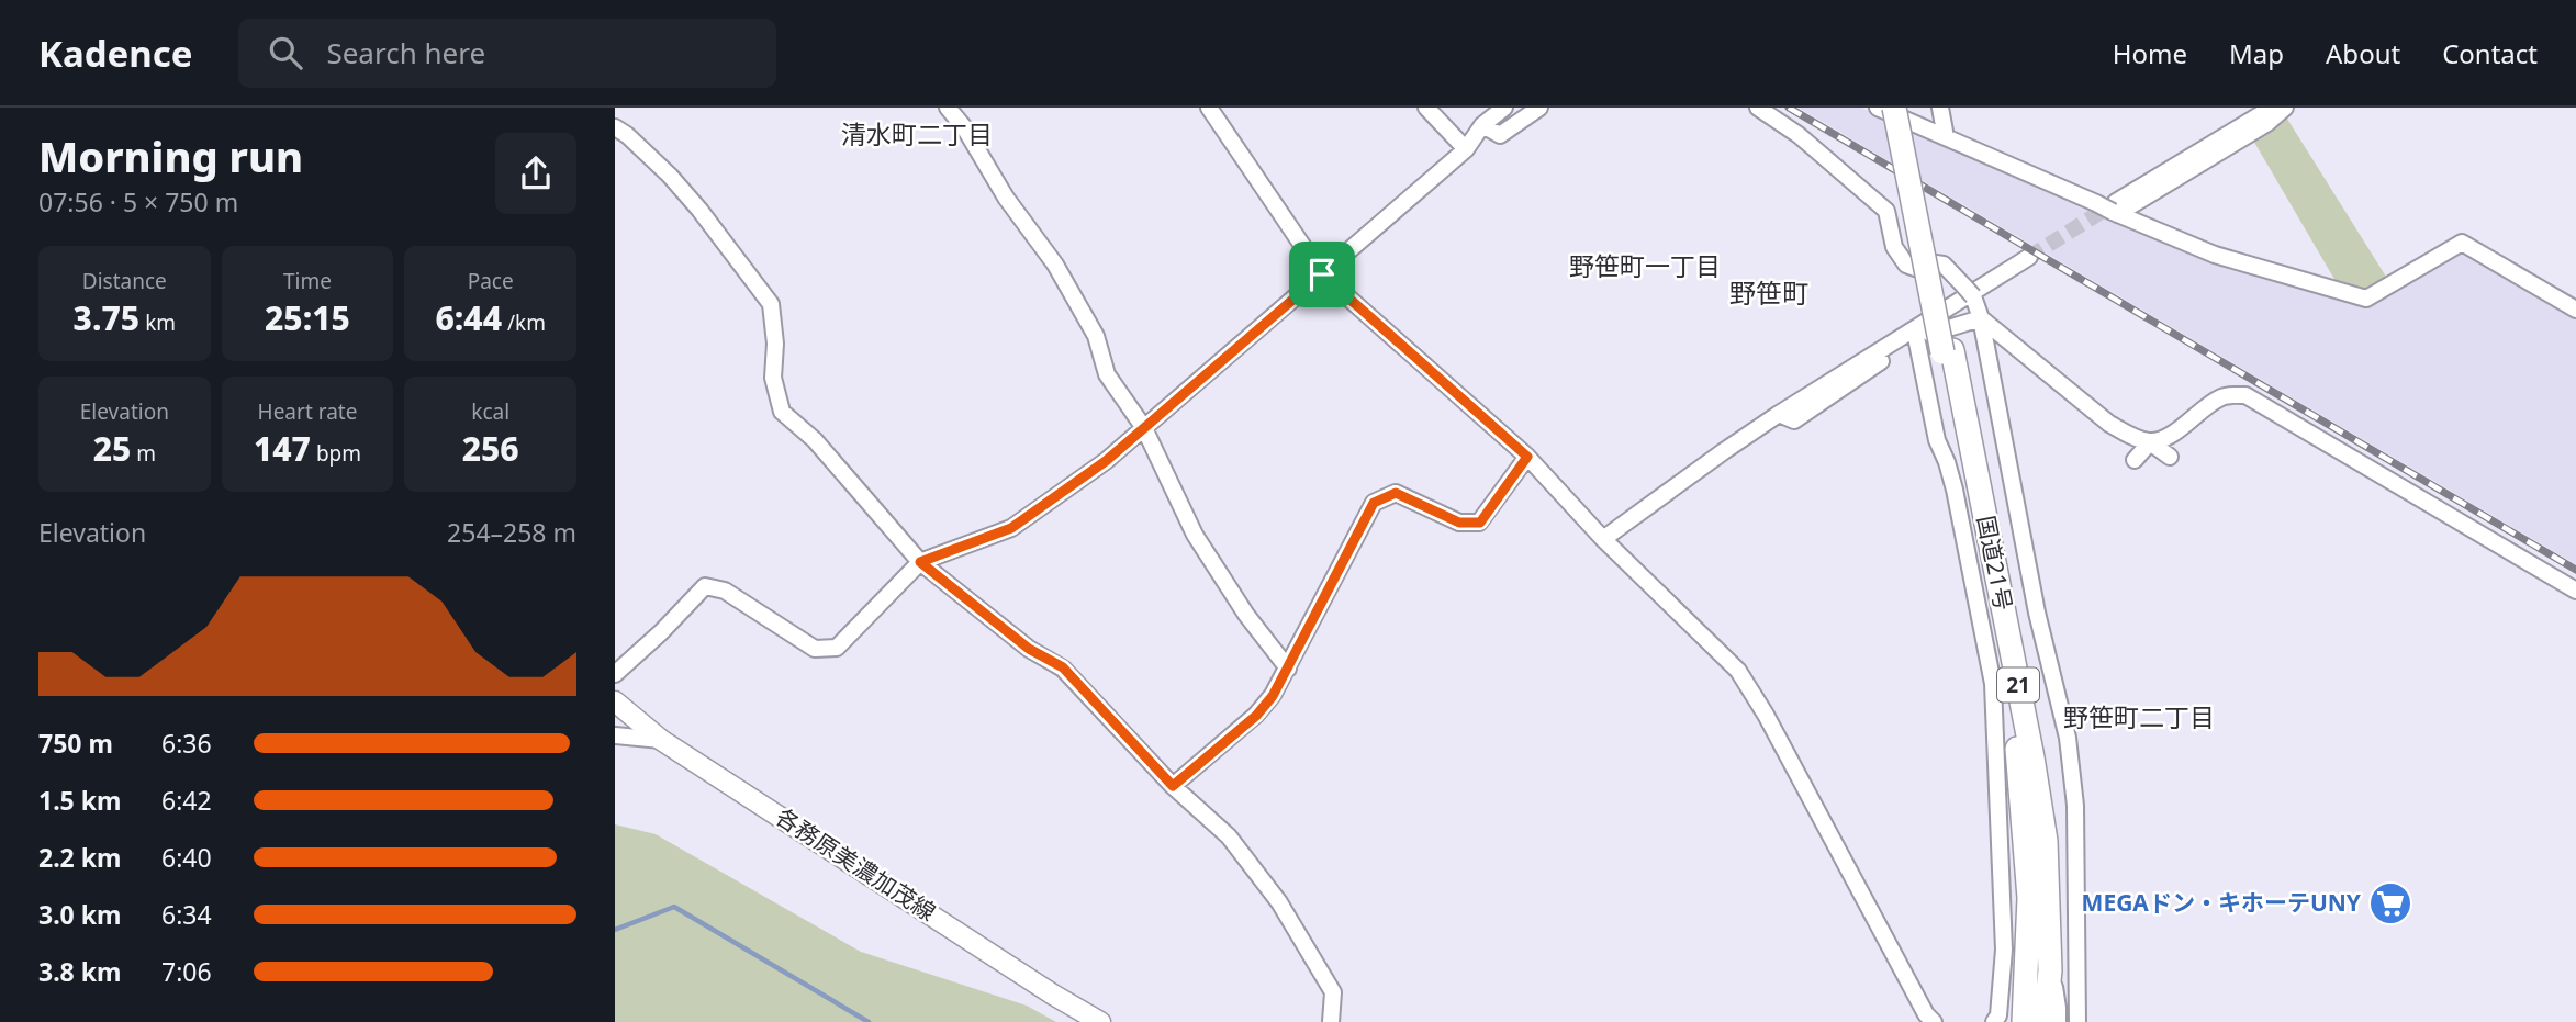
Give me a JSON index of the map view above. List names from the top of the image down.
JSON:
{
  "streets": {
    "highway": ["国道21号", "21"],
    "main road": ["各務原美濃加茂線"]
  },
  "districts": [
    "清水町二丁目",
    "野笹町一丁目",
    "野笹町",
    "野笹町二丁目"
  ],
  "places": {
    "supermarket": ["MEGAドン・キホーテUNY"]
  },
  "page": {
    "header": "Kadence",
    "search": "Search here",
    "nav": [
      "Home",
      "Map",
      "About",
      "Contact"
    ],
    "heading": ["Morning run", "07:56 · 5 × 750 m"],
    "stats": [
      ["Distance", "3.75 km"],
      ["Time", "25:15"],
      ["Pace", "6:44 /km"],
      ["Elevation", "25 m"],
      ["Heart rate", "147 bpm"],
      ["kcal", "256"]
    ],
    "chart": ["Elevation", "254–258 m"],
    "list": [
      {
        "name": "750 m",
        "note": "6:36"
      },
      {
        "name": "1.5 km",
        "note": "6:42"
      },
      {
        "name": "2.2 km",
        "note": "6:40"
      },
      {
        "name": "3.0 km",
        "note": "6:34"
      },
      {
        "name": "3.8 km",
        "note": "7:06"
      }
    ]
  }
}
